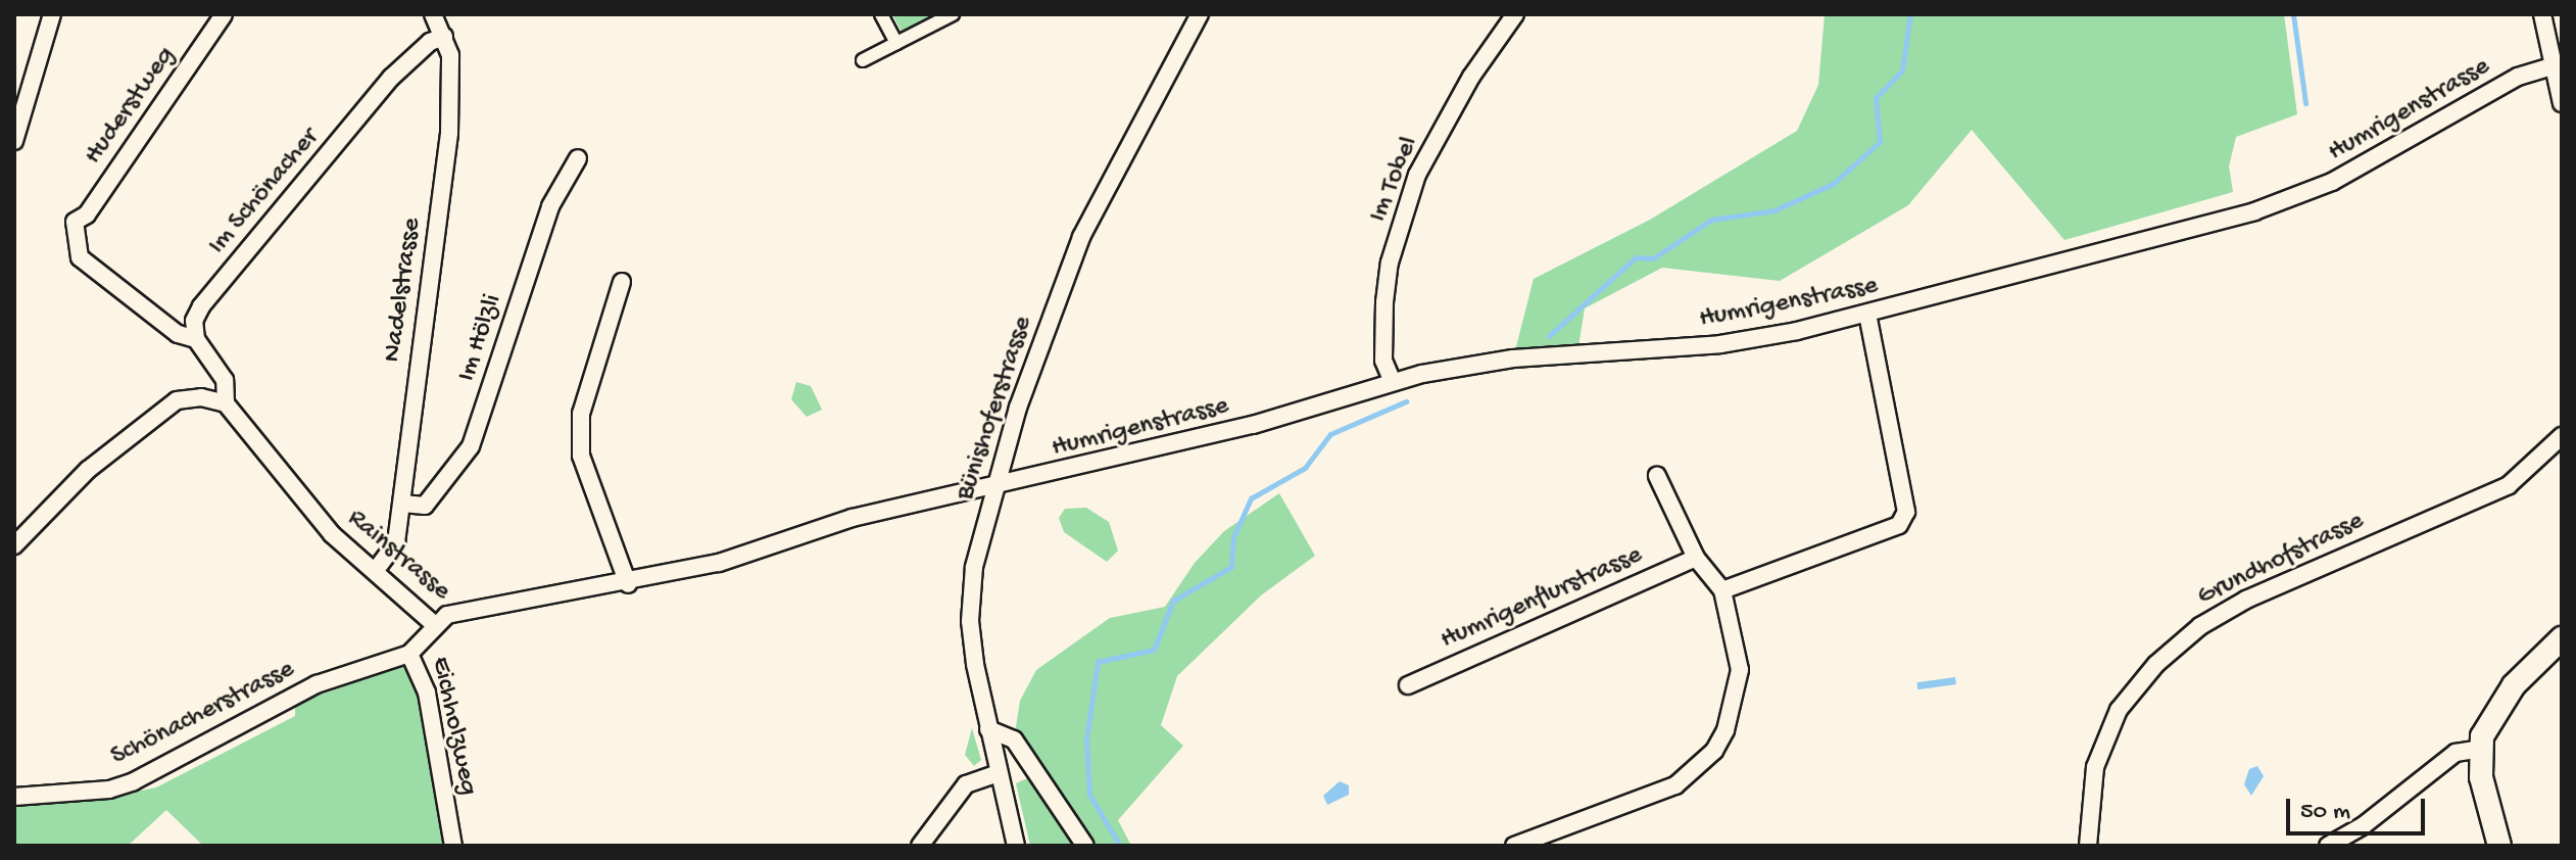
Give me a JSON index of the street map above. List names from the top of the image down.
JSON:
{
  "streets": {
    "street": [
      "Huderstweg",
      "Humrigenstrasse",
      "Im Tobel",
      "Im Schönacher",
      "Nadelstrasse",
      "Im Hölzli",
      "Bünishoferstrasse",
      "Rainstrasse",
      "Grundhofstrasse",
      "Humrigenflurstrasse",
      "Schönacherstrasse",
      "Eichholzweg"
    ]
  },
  "crossings": [
    ["Huderstweg", "Im Schönacher"],
    ["Humrigenstrasse", "Im Tobel"],
    ["Humrigenstrasse", "Bünishoferstrasse"],
    ["Humrigenstrasse", "Rainstrasse"],
    ["Im Schönacher", "Nadelstrasse"],
    ["Nadelstrasse", "Im Hölzli"],
    ["Nadelstrasse", "Rainstrasse"],
    ["Bünishoferstrasse", "Rainstrasse"],
    ["Rainstrasse", "Eichholzweg"],
    ["Schönacherstrasse", "Eichholzweg"]
  ],
  "scale_bar": "50 m"
}
